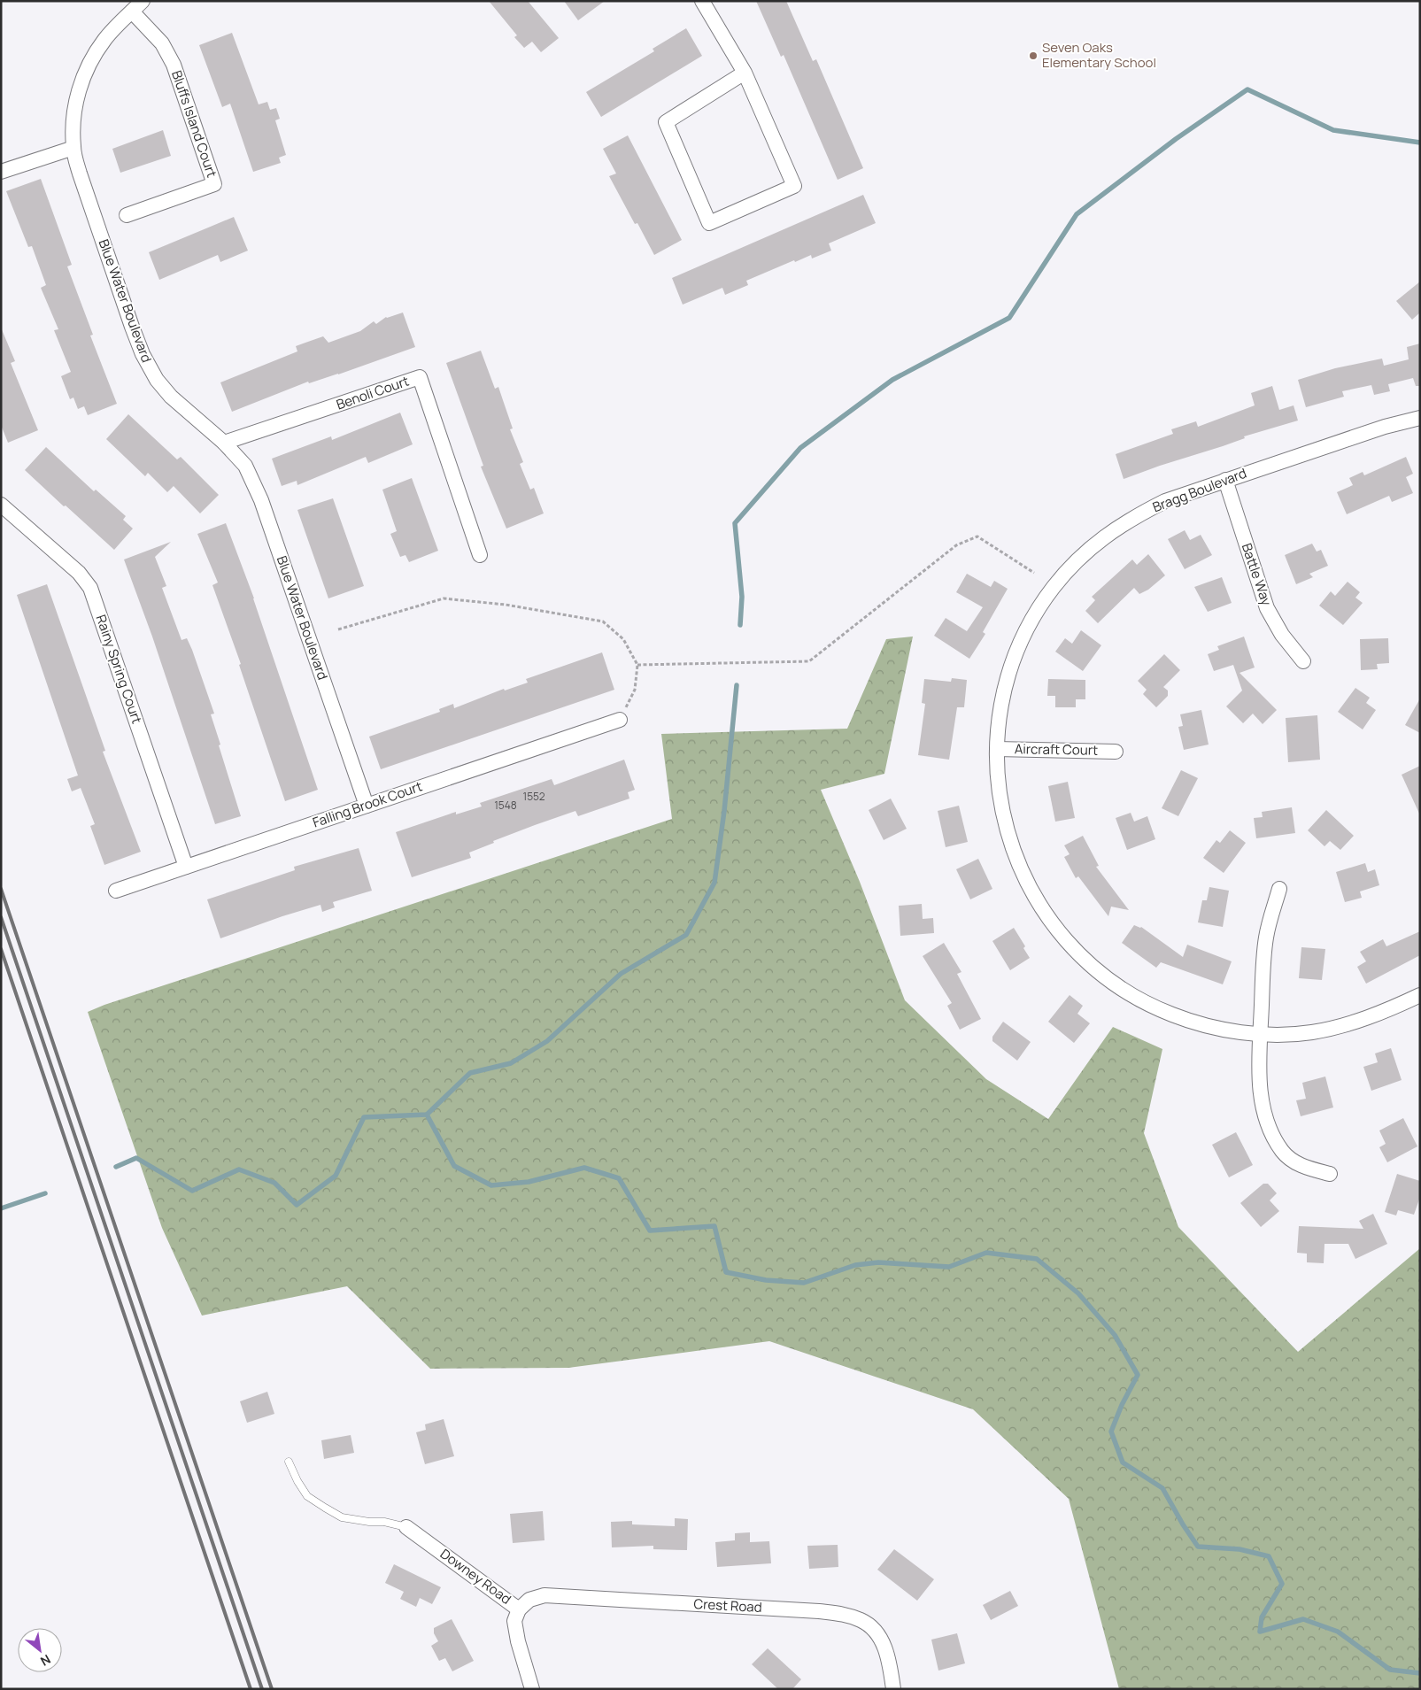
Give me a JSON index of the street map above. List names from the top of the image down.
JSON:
{
  "streets": {
    "street": [
      "Bluffs Island Court",
      "Blue Water Boulevard",
      "Benoli Court",
      "Bragg Boulevard",
      "Battle Way",
      "Rainy Spring Court",
      "Aircraft Court",
      "Falling Brook Court",
      "Downey Road",
      "Crest Road"
    ]
  },
  "crossings": [
    ["Bluffs Island Court", "Blue Water Boulevard"],
    ["Blue Water Boulevard", "Benoli Court"],
    ["Blue Water Boulevard", "Falling Brook Court"],
    ["Bragg Boulevard", "Battle Way"],
    ["Bragg Boulevard", "Aircraft Court"],
    ["Rainy Spring Court", "Falling Brook Court"],
    ["Downey Road", "Crest Road"]
  ],
  "places": ["Seven Oaks Elementary School"],
  "house_numbers": ["1552", "1548"],
  "north": "bottom right"
}
